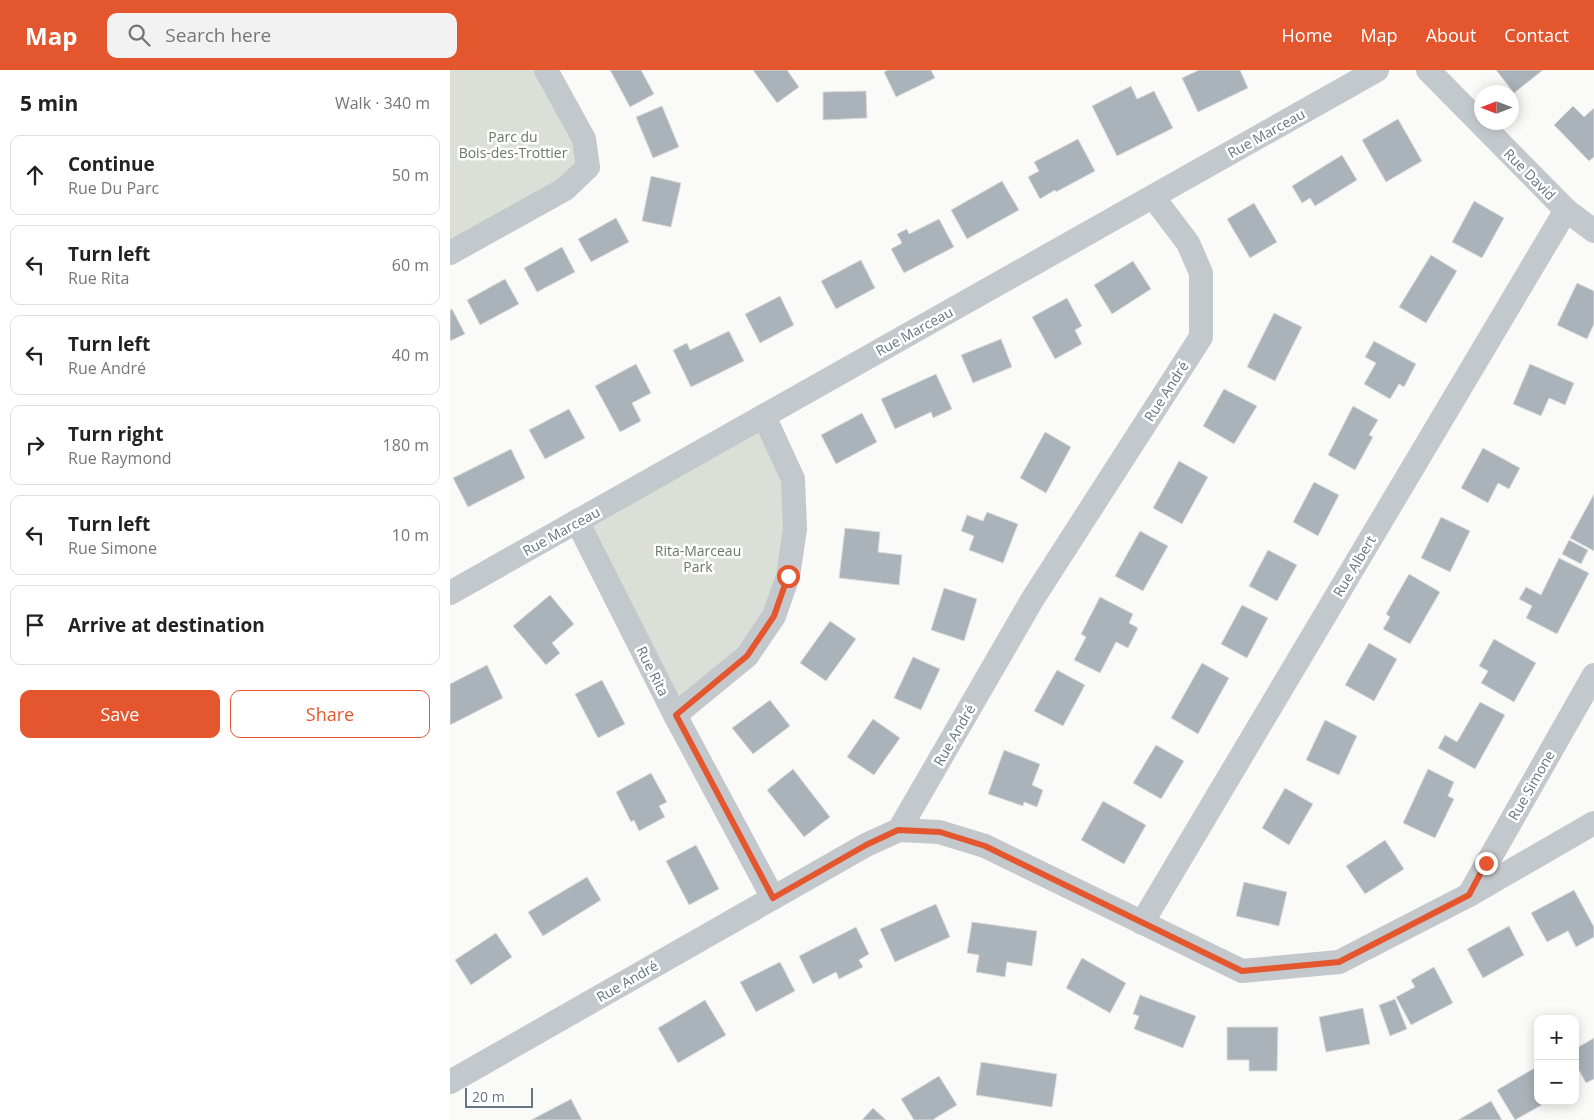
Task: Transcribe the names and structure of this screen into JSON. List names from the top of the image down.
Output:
{
  "streets": {
    "street": [
      "Rue Marceau",
      "Rue David",
      "Rue André",
      "Rue Albert",
      "Rue Rita",
      "Rue Simone"
    ]
  },
  "crossings": [
    ["Rue Marceau", "Rue André"],
    ["Rue Marceau", "Rue Rita"],
    ["Rue David", "Rue Albert"],
    ["Rue André", "Rue Rita"]
  ],
  "parks": ["Parc du Bois-des-Trottier", "Rita-Marceau Park"],
  "scale_bar": "20 m",
  "north": "left",
  "page": {
    "header": "Map",
    "search": "Search here",
    "nav": [
      "Home",
      "Map",
      "About",
      "Contact"
    ],
    "heading": ["5 min", "Walk · 340 m"],
    "list": [
      ["Continue", "Rue Du Parc", "50 m"],
      ["Turn left", "Rue Rita", "60 m"],
      ["Turn left", "Rue André", "40 m"],
      ["Turn right", "Rue Raymond", "180 m"],
      ["Turn left", "Rue Simone", "10 m"],
      "Arrive at destination"
    ],
    "buttons": ["Save", "Share"],
    "map_buttons": ["+", "−"],
    "scale": "20 m"
  }
}
